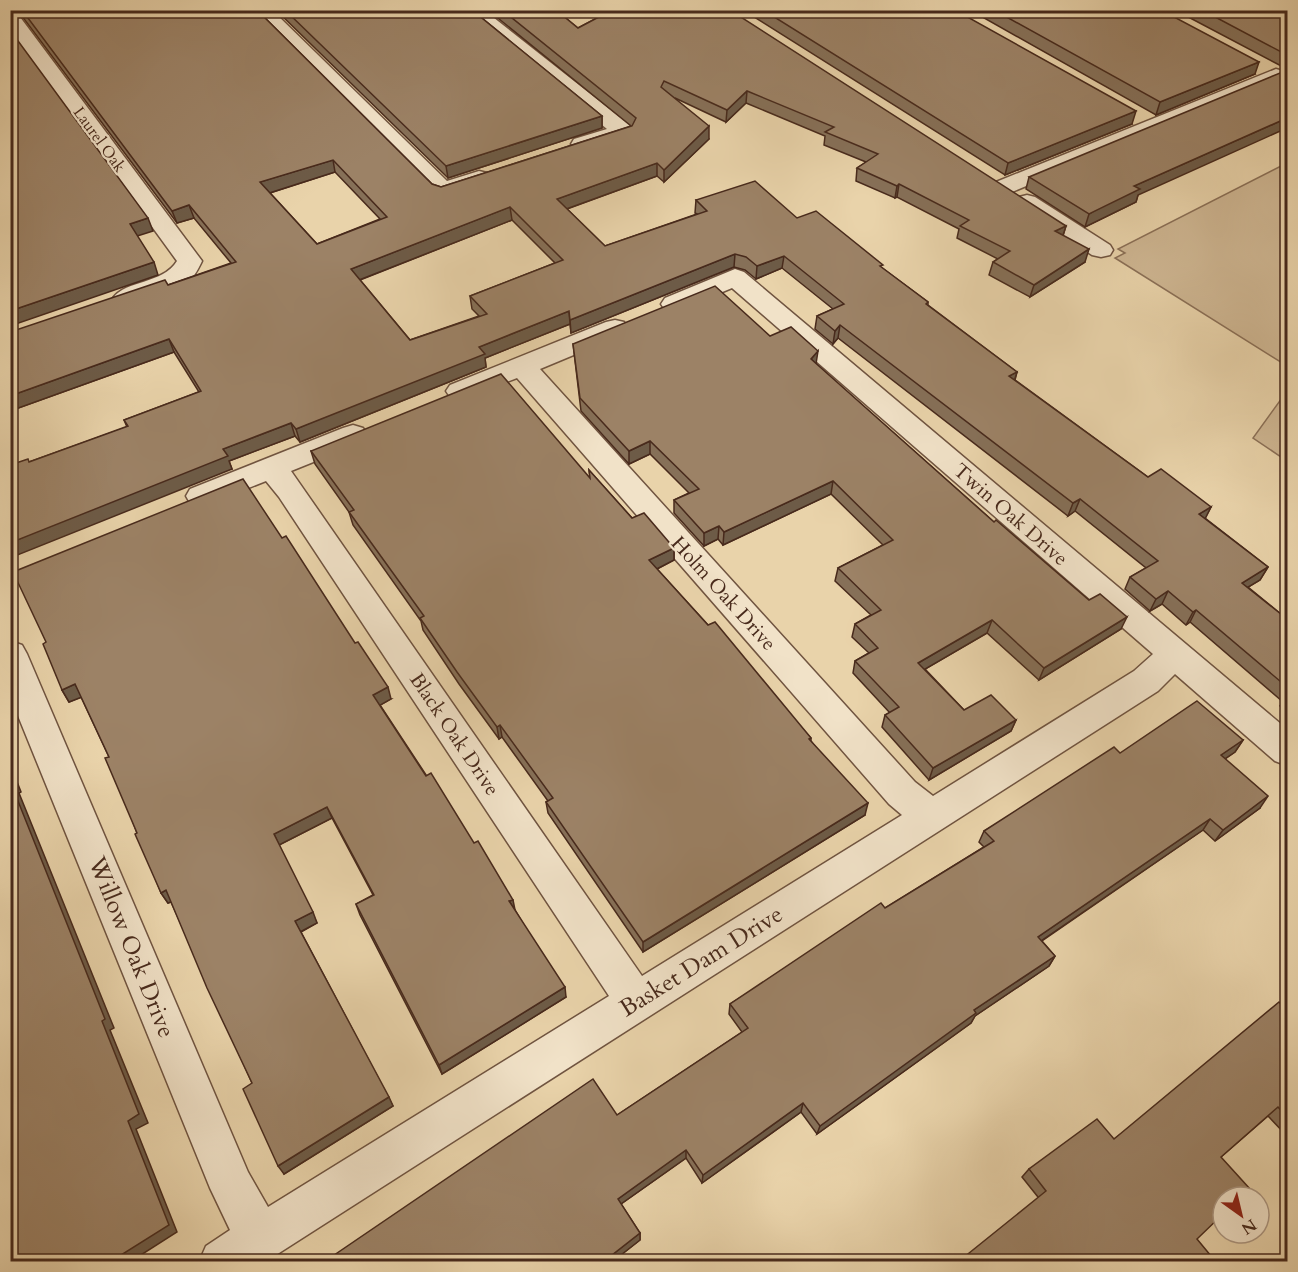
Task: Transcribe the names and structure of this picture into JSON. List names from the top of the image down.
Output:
{
  "streets": {
    "street": [
      "Laurel Oak",
      "Twin Oak Drive",
      "Holm Oak Drive",
      "Black Oak Drive",
      "Willow Oak Drive",
      "Basket Dam Drive"
    ]
  },
  "crossings": [
    ["Twin Oak Drive", "Holm Oak Drive"],
    ["Twin Oak Drive", "Basket Dam Drive"],
    ["Holm Oak Drive", "Basket Dam Drive"],
    ["Black Oak Drive", "Basket Dam Drive"],
    ["Willow Oak Drive", "Basket Dam Drive"]
  ],
  "north": "bottom right"
}
